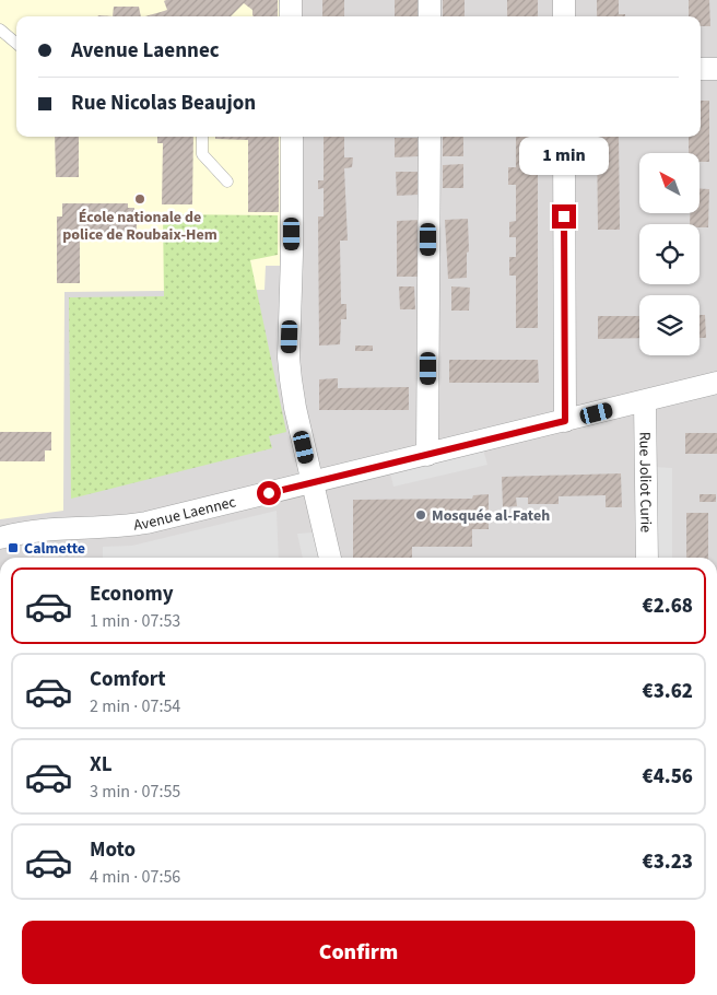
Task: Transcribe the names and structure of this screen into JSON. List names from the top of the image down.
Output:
{
  "streets": {
    "street": ["Rue Joliot Curie", "Avenue Laennec"]
  },
  "crossings": [
    ["Rue Joliot Curie", "Avenue Laennec"]
  ],
  "places": {
    "other": ["École nationale de police de Roubaix-Hem", "Mosquée al-Fateh"],
    "transit": ["Calmette"]
  },
  "north": "top left",
  "page": {
    "banner": ["Avenue Laennec", "Rue Nicolas Beaujon"],
    "bubble": "1 min",
    "list": [
      {
        "name": "Economy",
        "note": "1 min · 07:53",
        "value": "€2.68"
      },
      {
        "name": "Comfort",
        "note": "2 min · 07:54",
        "value": "€3.62"
      },
      {
        "name": "XL",
        "note": "3 min · 07:55",
        "value": "€4.56"
      },
      {
        "name": "Moto",
        "note": "4 min · 07:56",
        "value": "€3.23"
      }
    ],
    "buttons": "Confirm"
  }
}
